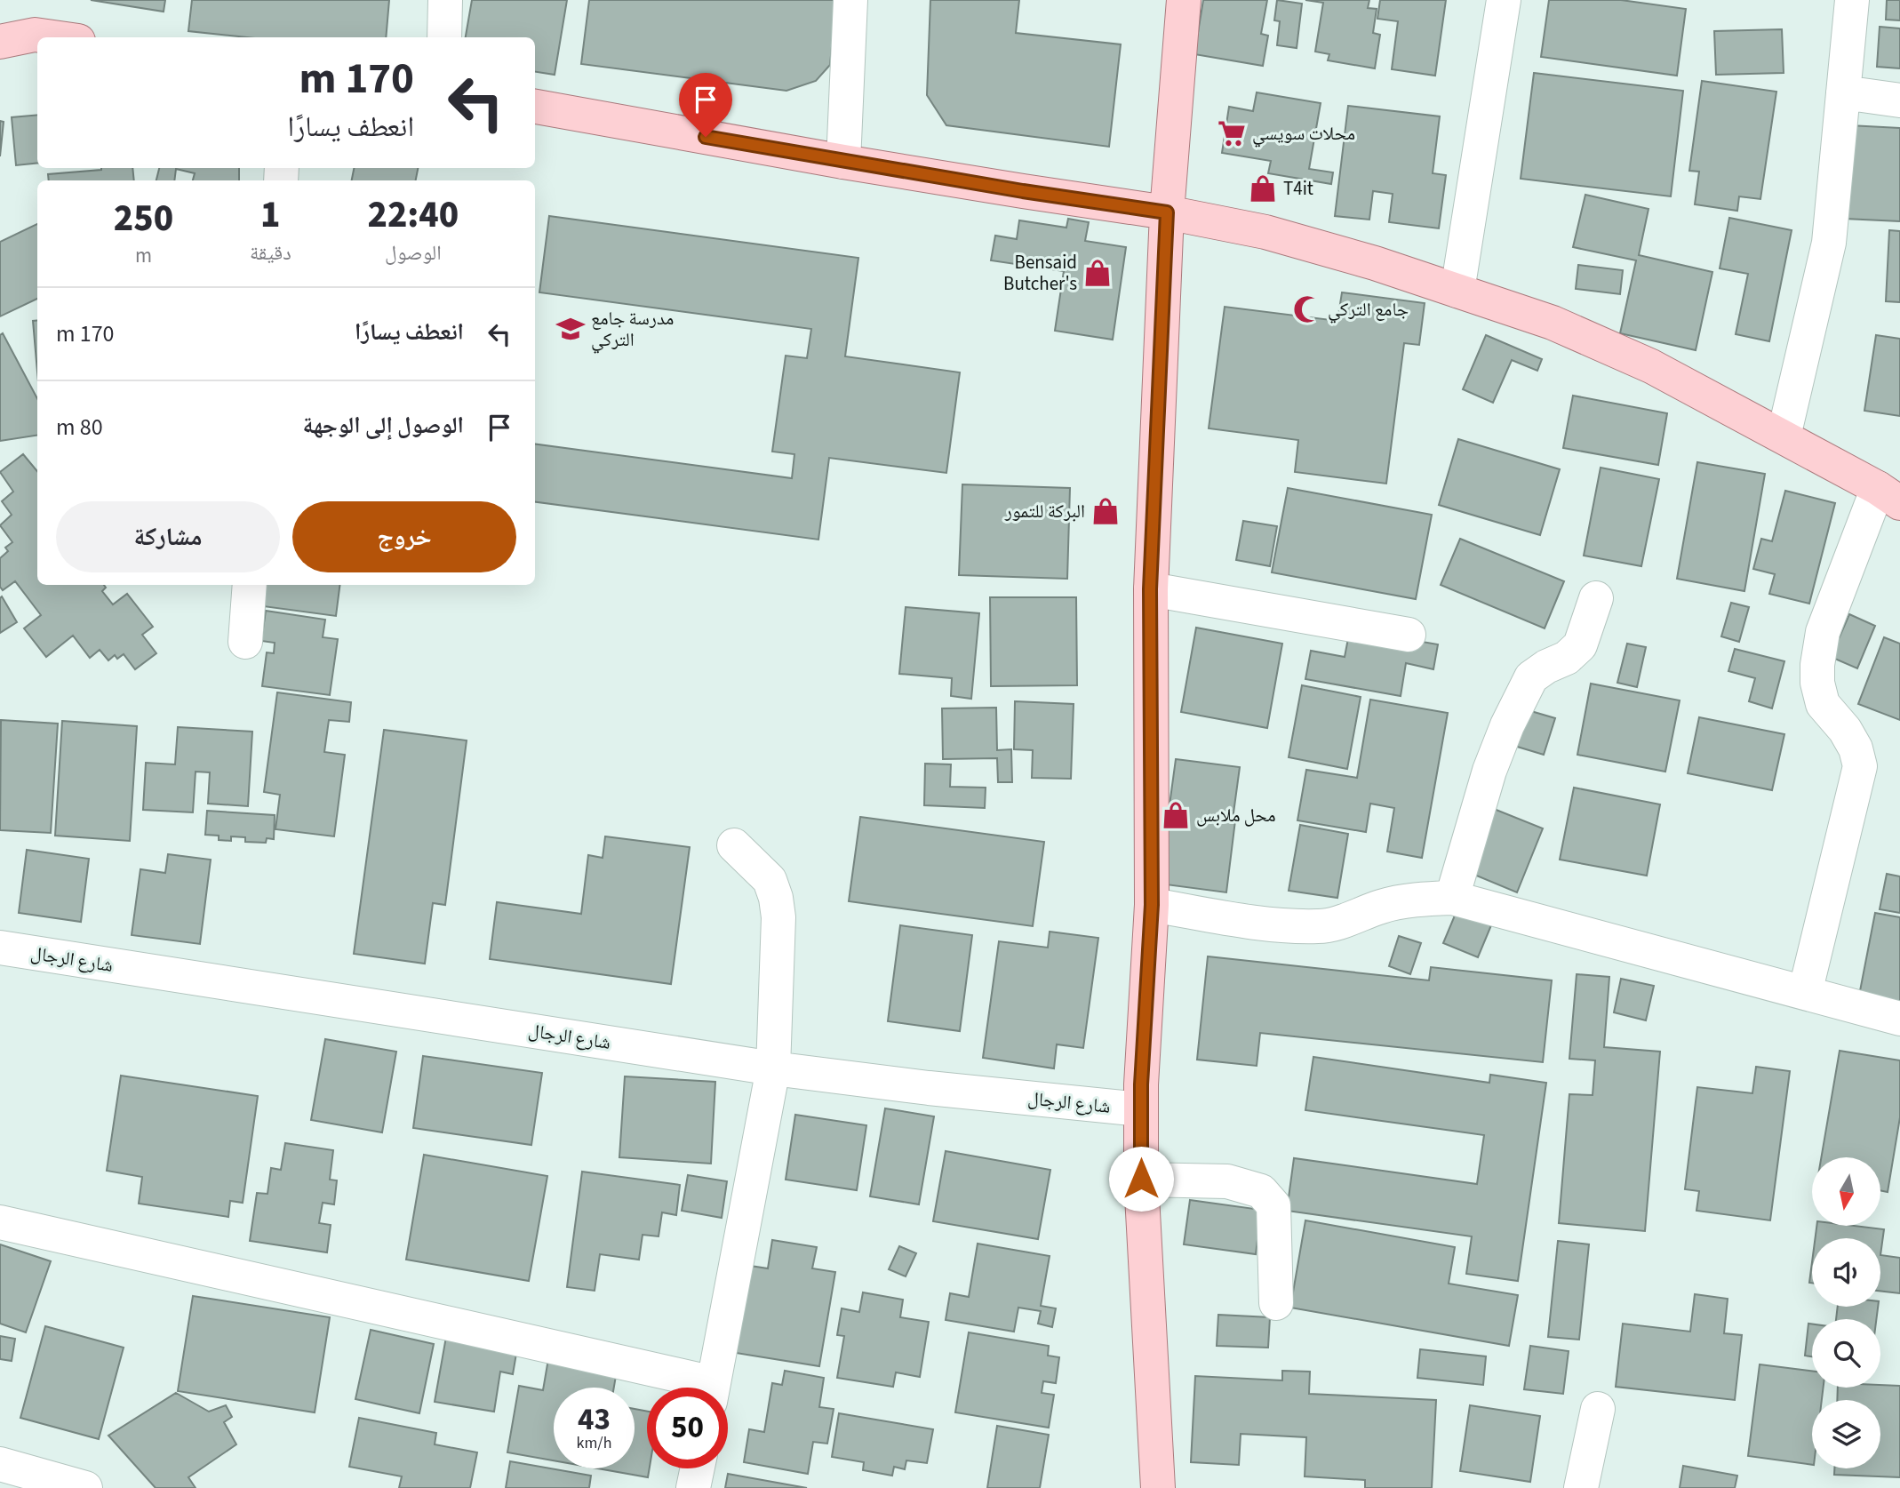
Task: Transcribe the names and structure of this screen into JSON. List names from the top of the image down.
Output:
{
  "streets": {
    "street": ["شارع الرجال"]
  },
  "places": {
    "supermarket": ["محلات سويسي"],
    "shop": [
      "T4it",
      "Bensaid Butcher's",
      "البركة للتمور",
      "محل ملابس"
    ],
    "mosque": ["جامع التركي"],
    "school or university": ["مدرسة جامع التركي"]
  },
  "north": "bottom",
  "page": {
    "turn": ["170 m", "انعطف يسارًا"],
    "eta": [
      "22:40",
      "الوصول",
      "1",
      "دقيقة",
      "250",
      "m"
    ],
    "list": [
      {
        "name": "انعطف يسارًا",
        "value": "170 m"
      },
      {
        "name": "الوصول إلى الوجهة",
        "value": "80 m"
      }
    ],
    "buttons": ["خروج", "مشاركة"],
    "speed": "43 km/h",
    "limit": "50"
  }
}
